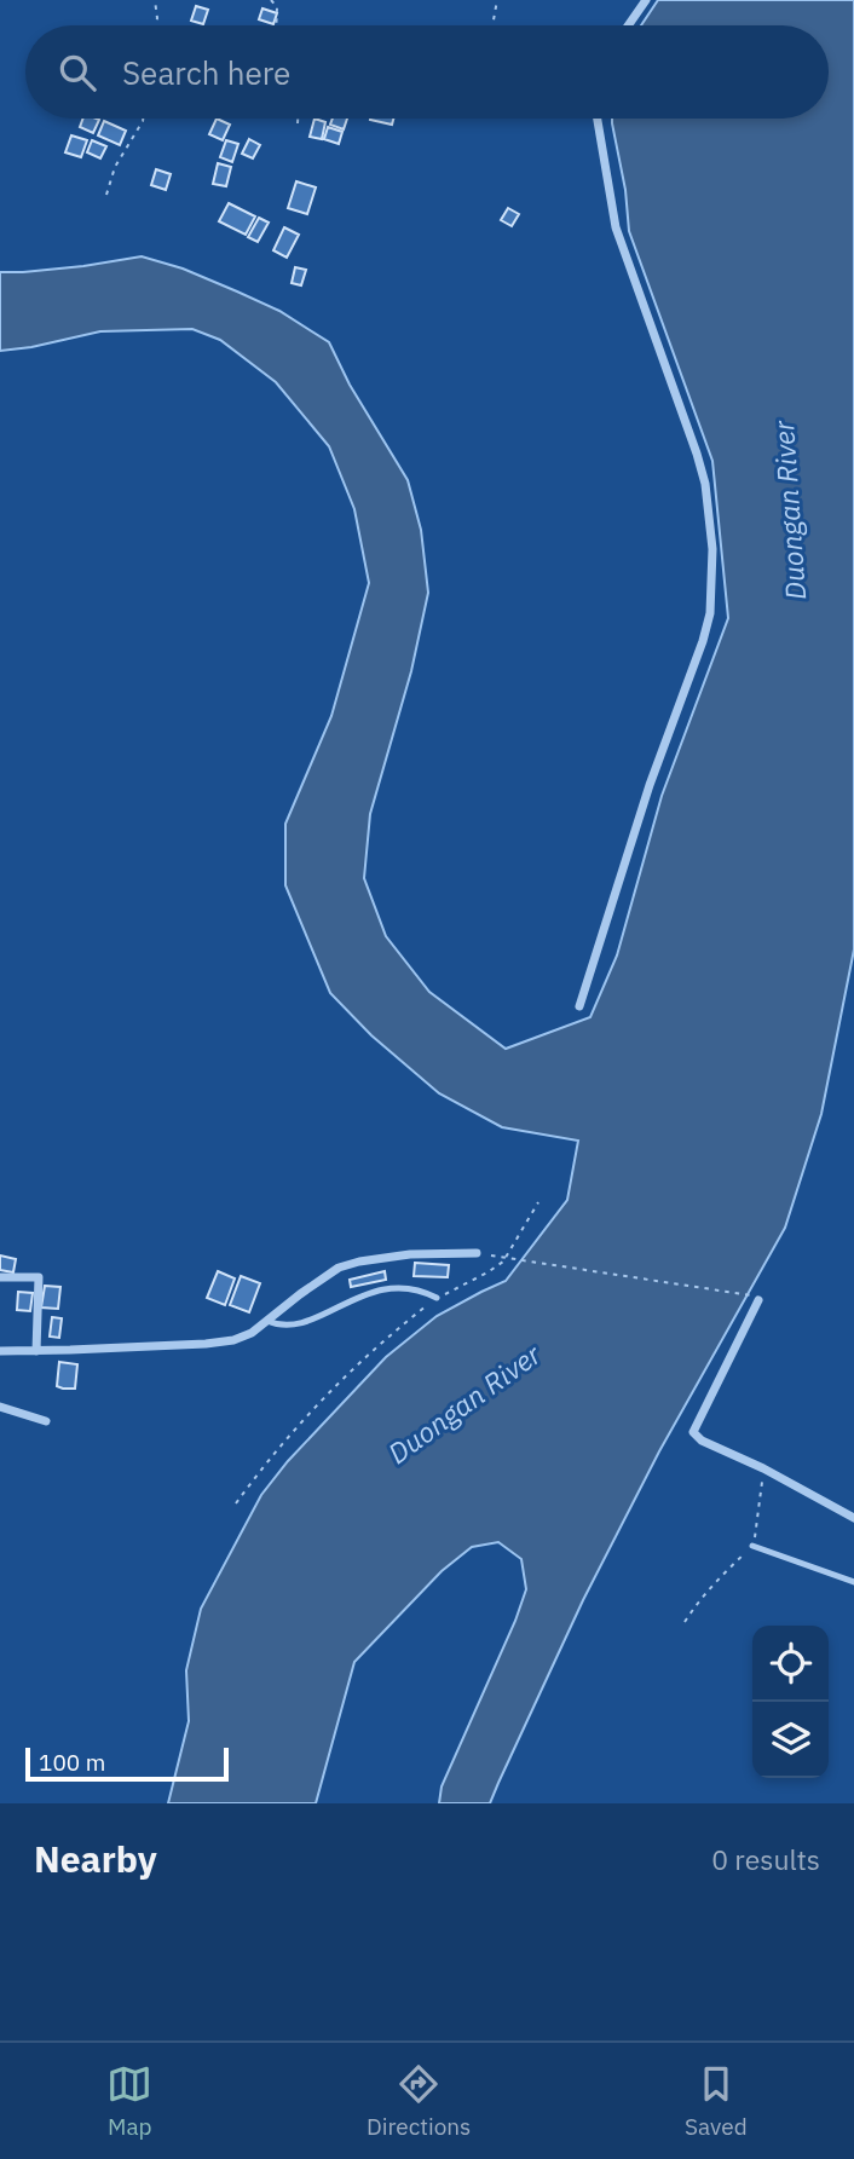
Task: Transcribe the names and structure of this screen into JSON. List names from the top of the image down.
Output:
{
  "water": ["Duongan River"],
  "scale_bar": "100 m",
  "page": {
    "search": "Search here",
    "scale": "100 m",
    "heading": ["Nearby", "0 results"],
    "nav": ["Map", "Directions", "Saved"]
  }
}
